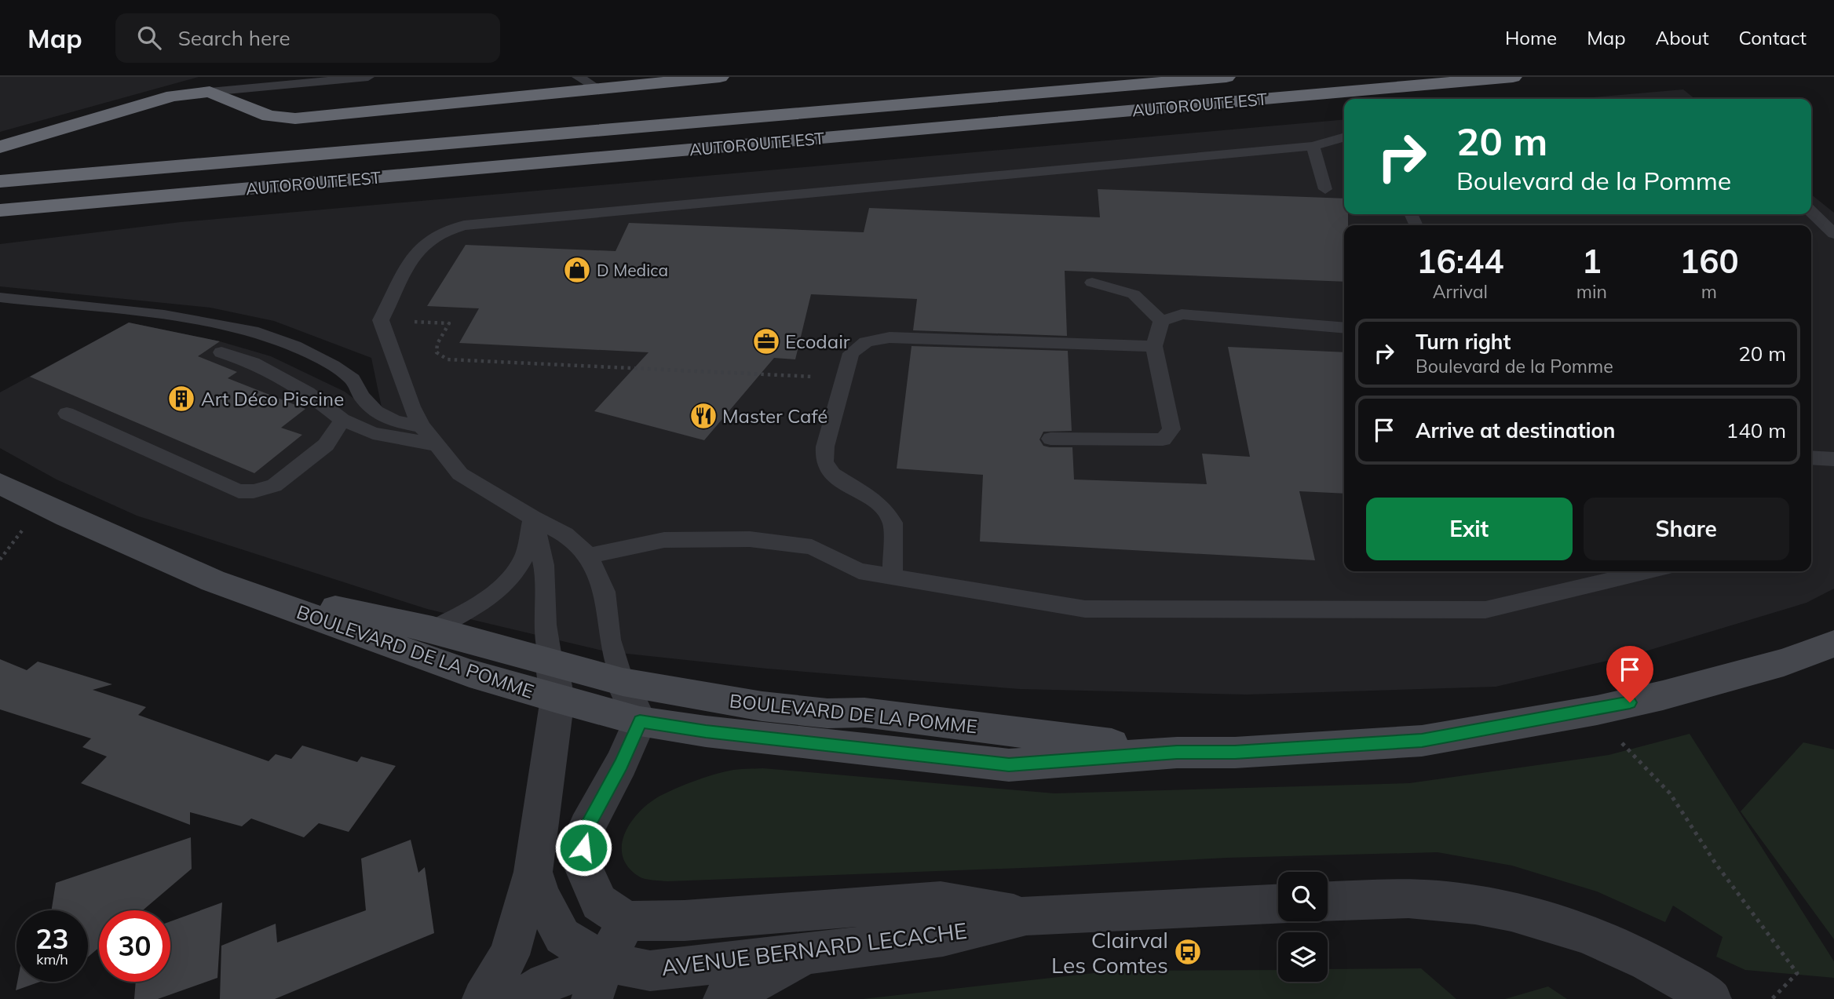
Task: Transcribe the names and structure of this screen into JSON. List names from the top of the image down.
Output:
{
  "streets": {
    "highway": ["AUTOROUTE EST"],
    "main road": ["BOULEVARD DE LA POMME"],
    "street": ["AVENUE BERNARD LECACHE"]
  },
  "crossings": [
    ["BOULEVARD DE LA POMME", "AVENUE BERNARD LECACHE"]
  ],
  "places": {
    "shop": ["D Medica"],
    "office": ["Ecodair"],
    "building": ["Art Déco Piscine"],
    "restaurant": ["Master Café"],
    "bus stop": ["Clairval Les Comtes"]
  },
  "page": {
    "header": "Map",
    "search": "Search here",
    "nav": [
      "Home",
      "Map",
      "About",
      "Contact"
    ],
    "turn": ["20 m", "Boulevard de la Pomme"],
    "eta": [
      "16:44",
      "Arrival",
      "1",
      "min",
      "160",
      "m"
    ],
    "list": [
      {
        "name": "Turn right",
        "note": "Boulevard de la Pomme",
        "value": "20 m"
      },
      {
        "name": "Arrive at destination",
        "value": "140 m"
      }
    ],
    "buttons": ["Exit", "Share"],
    "speed": "23 km/h",
    "limit": "30"
  }
}
